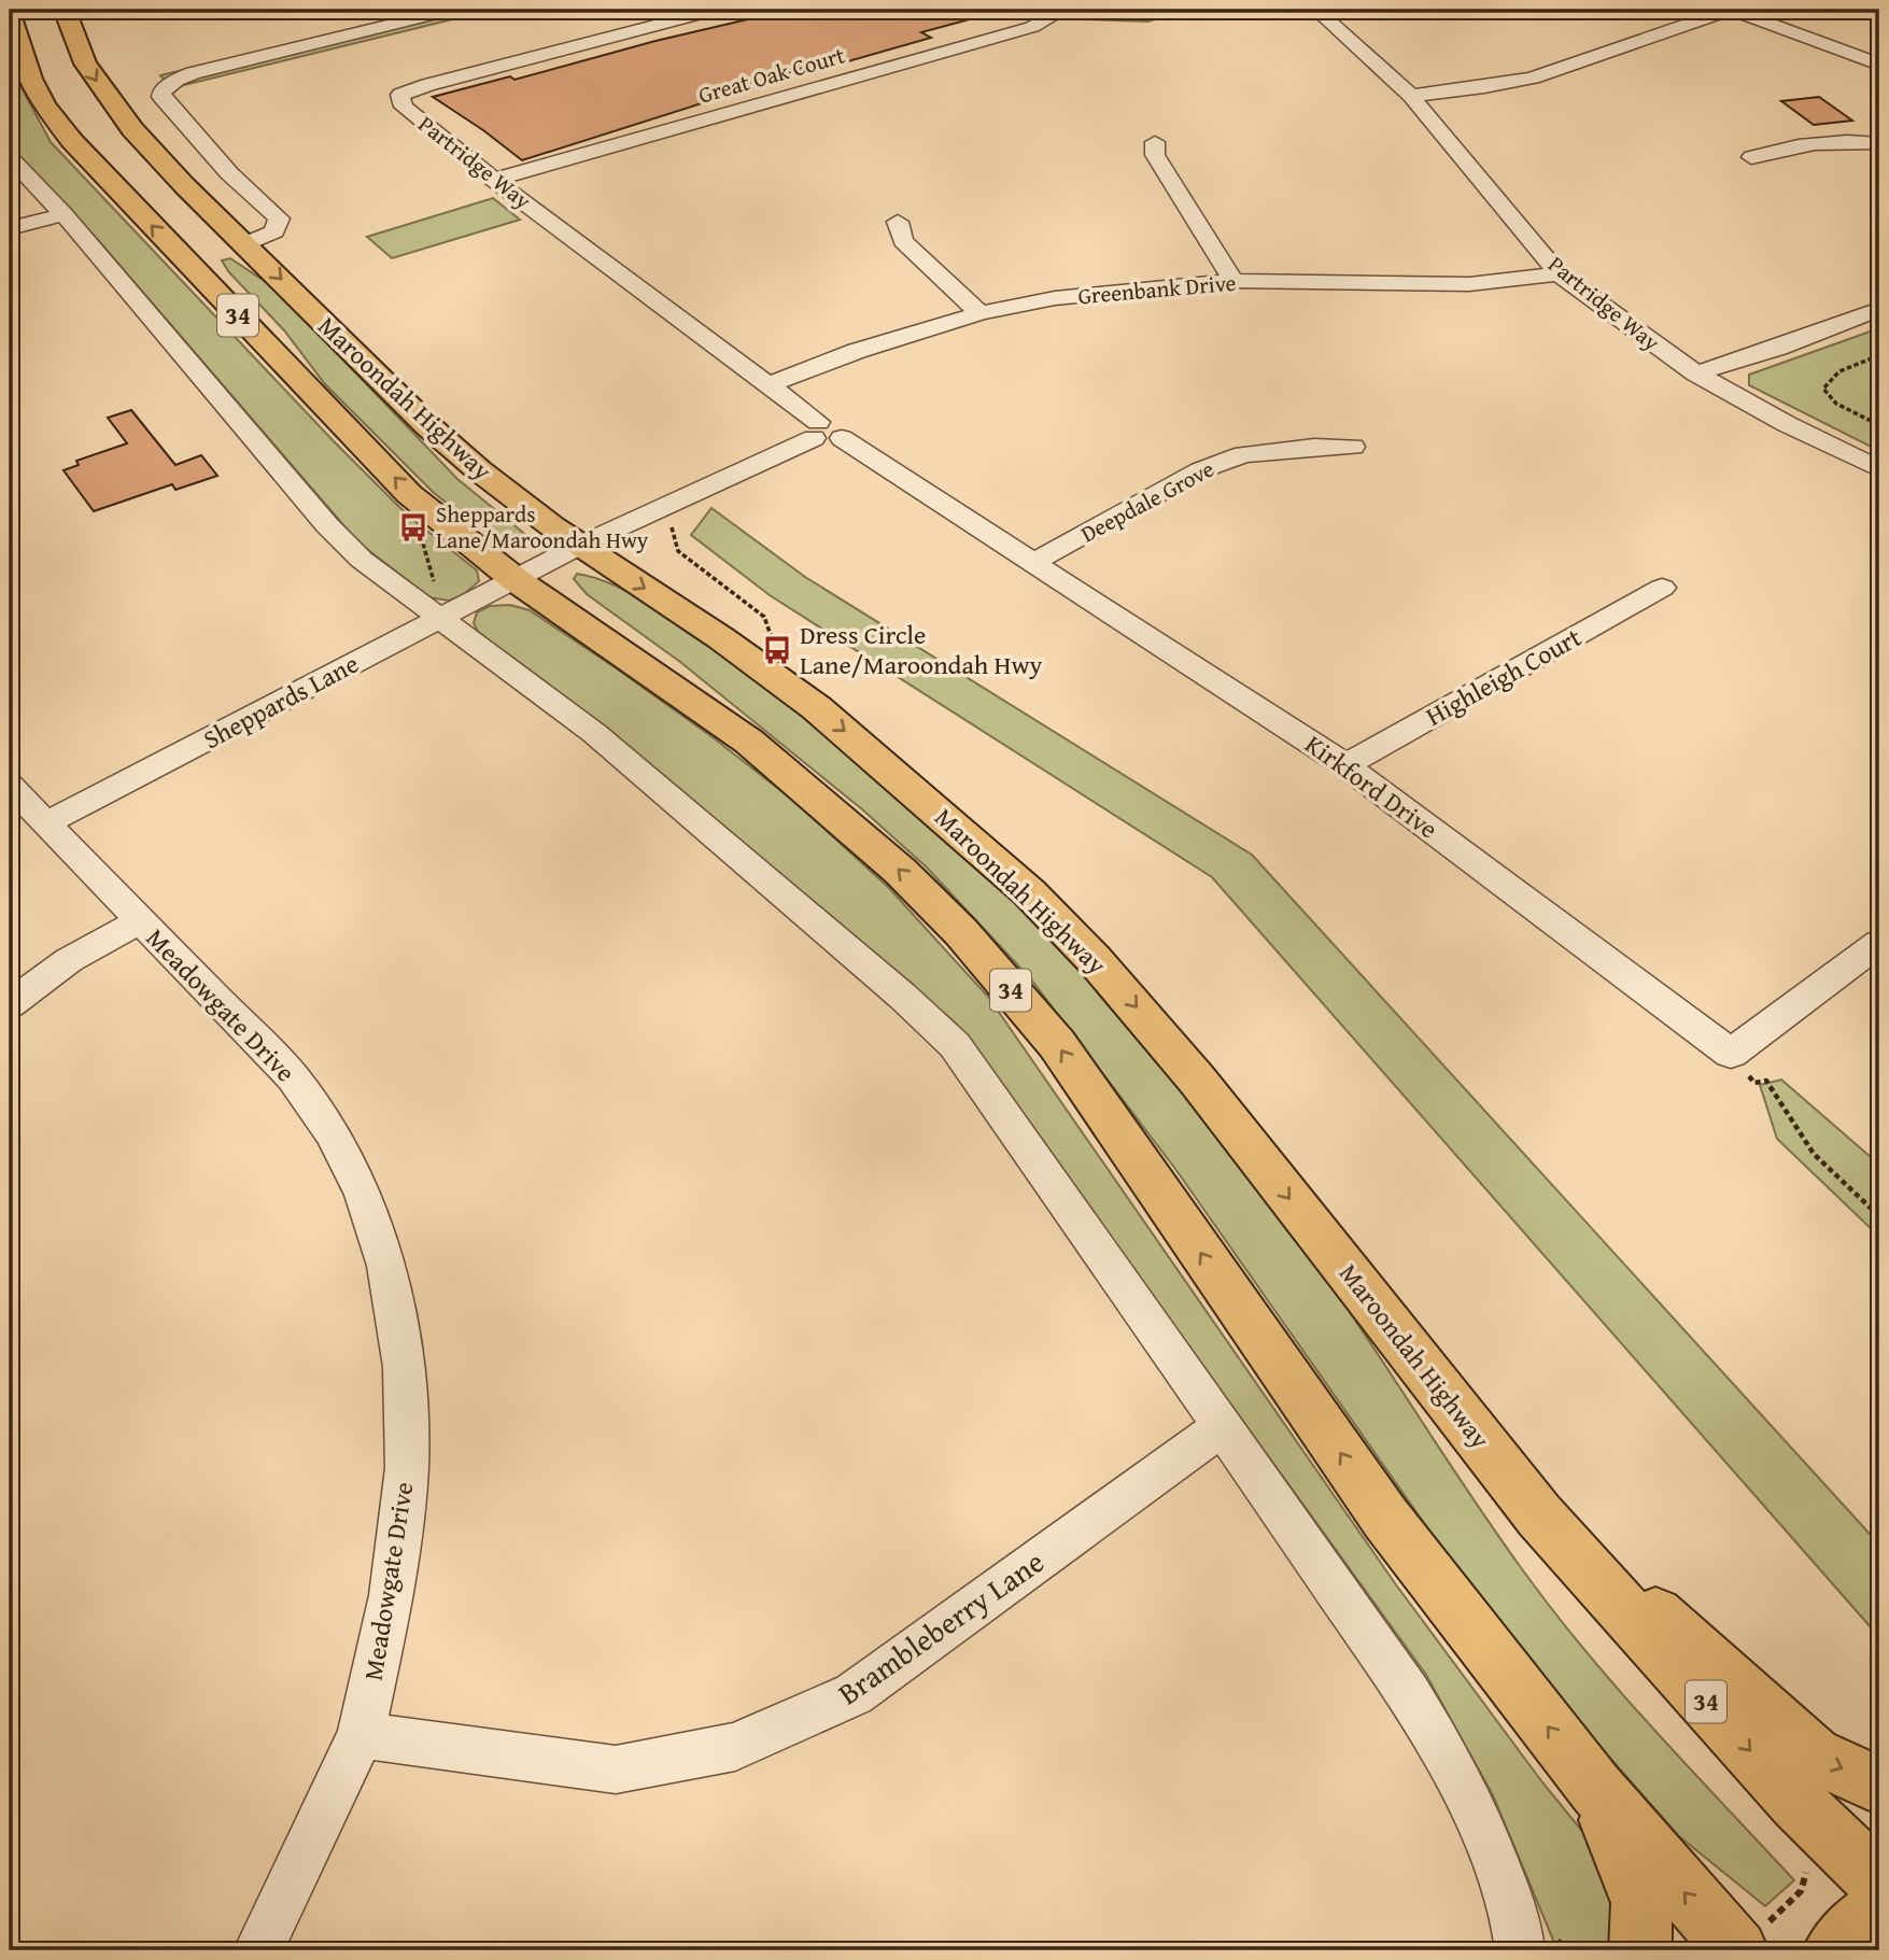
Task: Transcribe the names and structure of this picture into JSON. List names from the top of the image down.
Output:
{
  "streets": {
    "main road": ["34", "Maroondah Highway"],
    "street": [
      "Great Oak Court",
      "Partridge Way",
      "Greenbank Drive",
      "Deepdale Grove",
      "Highleigh Court",
      "Sheppards Lane",
      "Kirkford Drive",
      "Meadowgate Drive",
      "Brambleberry Lane"
    ]
  },
  "crossings": [
    ["Great Oak Court", "Partridge Way"],
    ["Partridge Way", "Greenbank Drive"],
    ["Partridge Way", "Sheppards Lane"],
    ["Partridge Way", "Kirkford Drive"],
    ["Maroondah Highway", "Sheppards Lane"],
    ["Deepdale Grove", "Kirkford Drive"],
    ["Highleigh Court", "Kirkford Drive"],
    ["Sheppards Lane", "Kirkford Drive"],
    ["Sheppards Lane", "Meadowgate Drive"],
    ["Meadowgate Drive", "Brambleberry Lane"]
  ],
  "places": {
    "bus stop": ["Sheppards Lane/Maroondah Hwy", "Dress Circle Lane/Maroondah Hwy"]
  }
}
